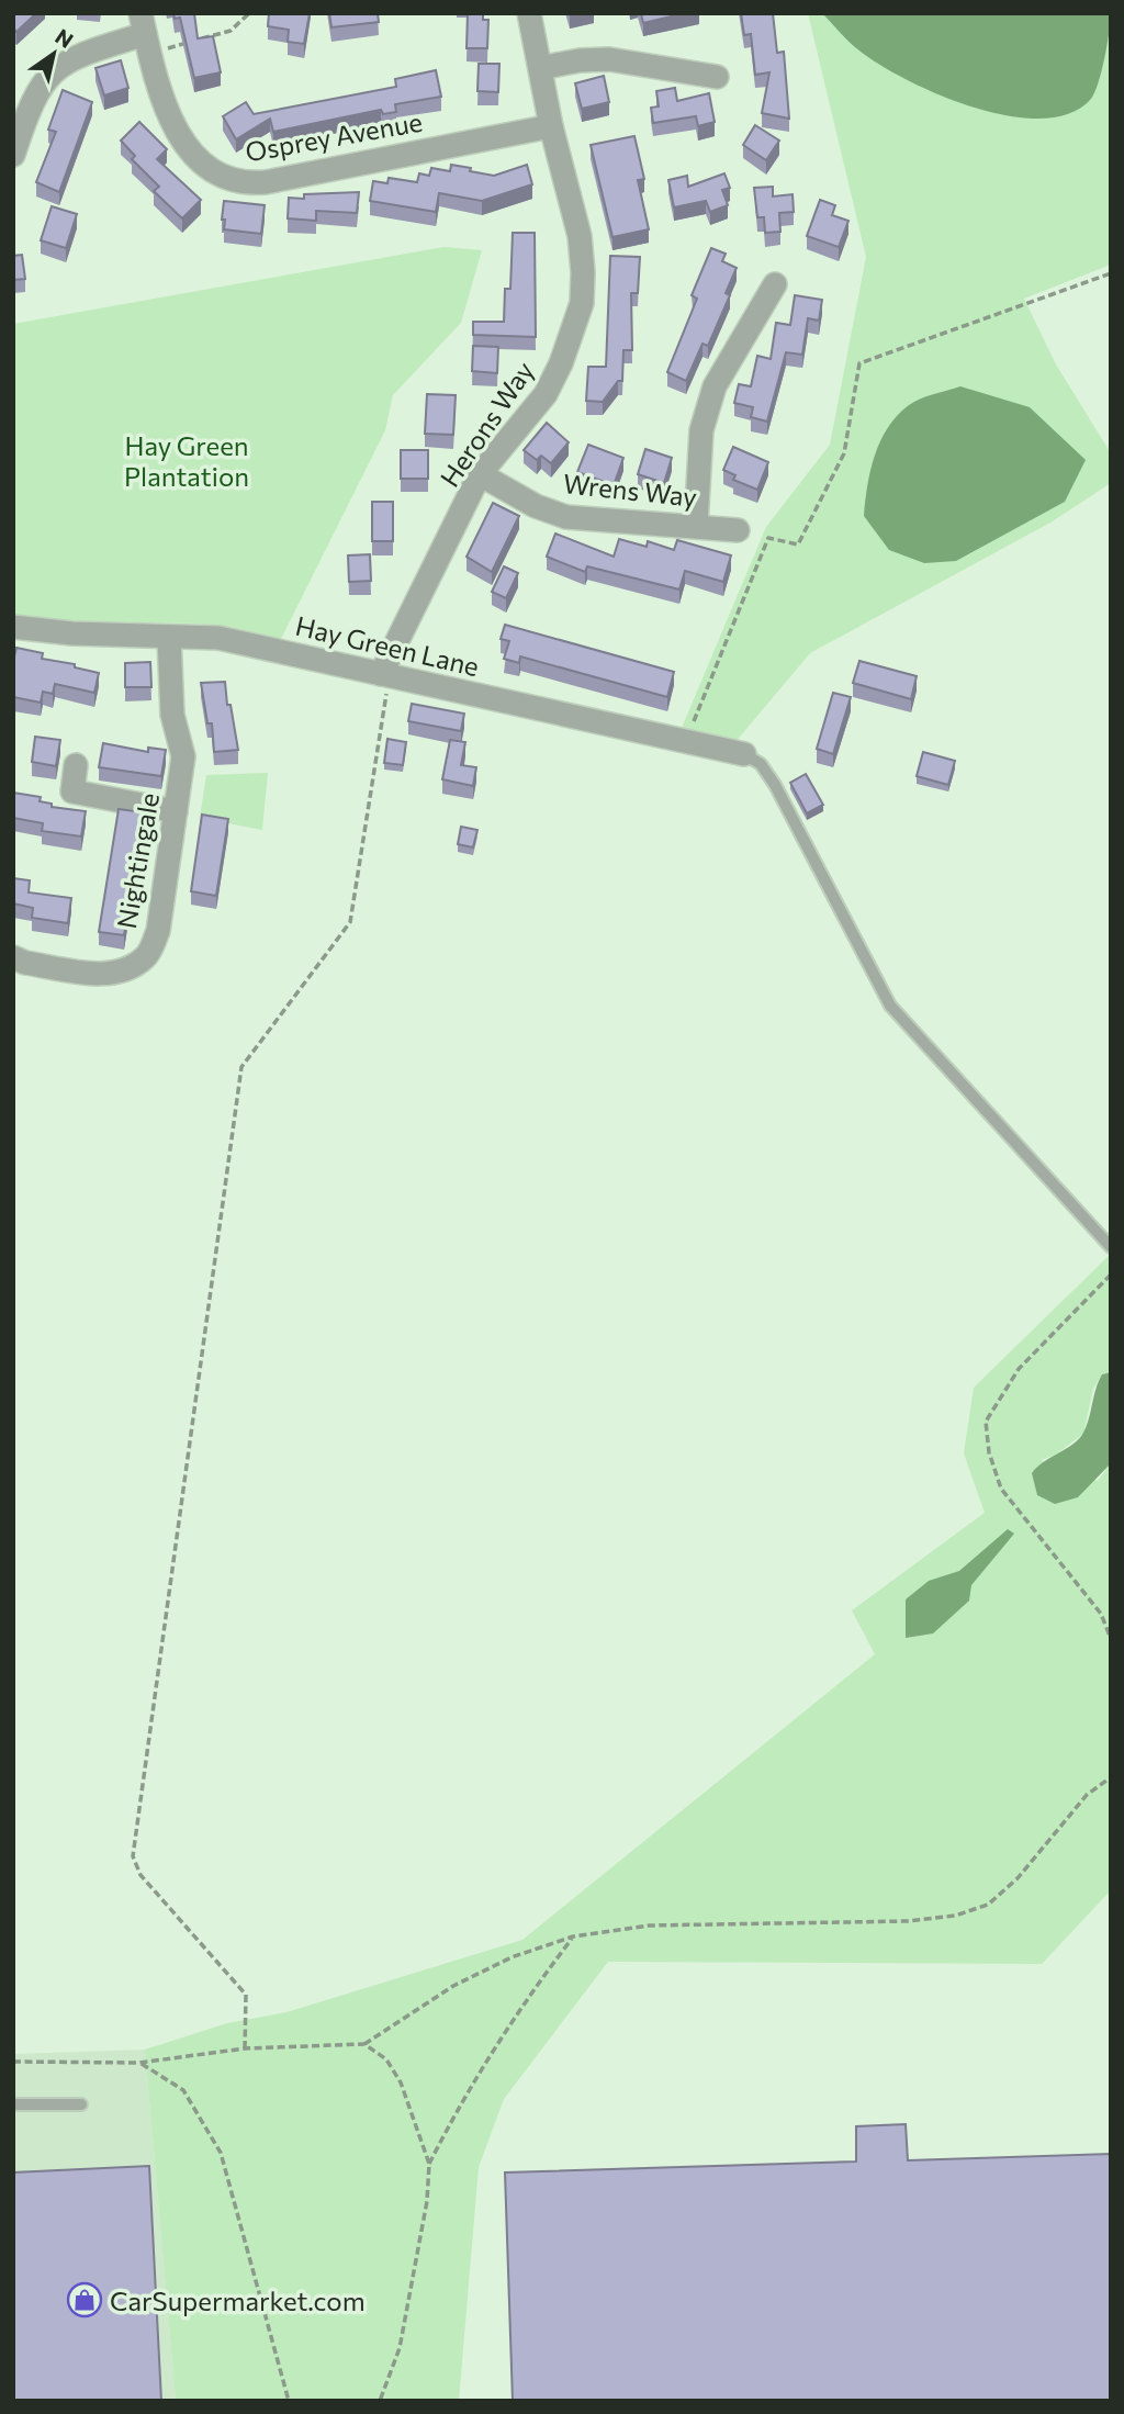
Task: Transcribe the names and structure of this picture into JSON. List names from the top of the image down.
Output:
{
  "streets": {
    "street": [
      "Osprey Avenue",
      "Herons Way",
      "Wrens Way",
      "Hay Green Lane",
      "Nightingale"
    ]
  },
  "crossings": [
    ["Osprey Avenue", "Herons Way"],
    ["Herons Way", "Wrens Way"],
    ["Herons Way", "Hay Green Lane"],
    ["Hay Green Lane", "Nightingale"]
  ],
  "parks": ["Hay Green Plantation"],
  "places": {
    "shop": ["CarSupermarket.com"]
  },
  "north": "top right"
}
